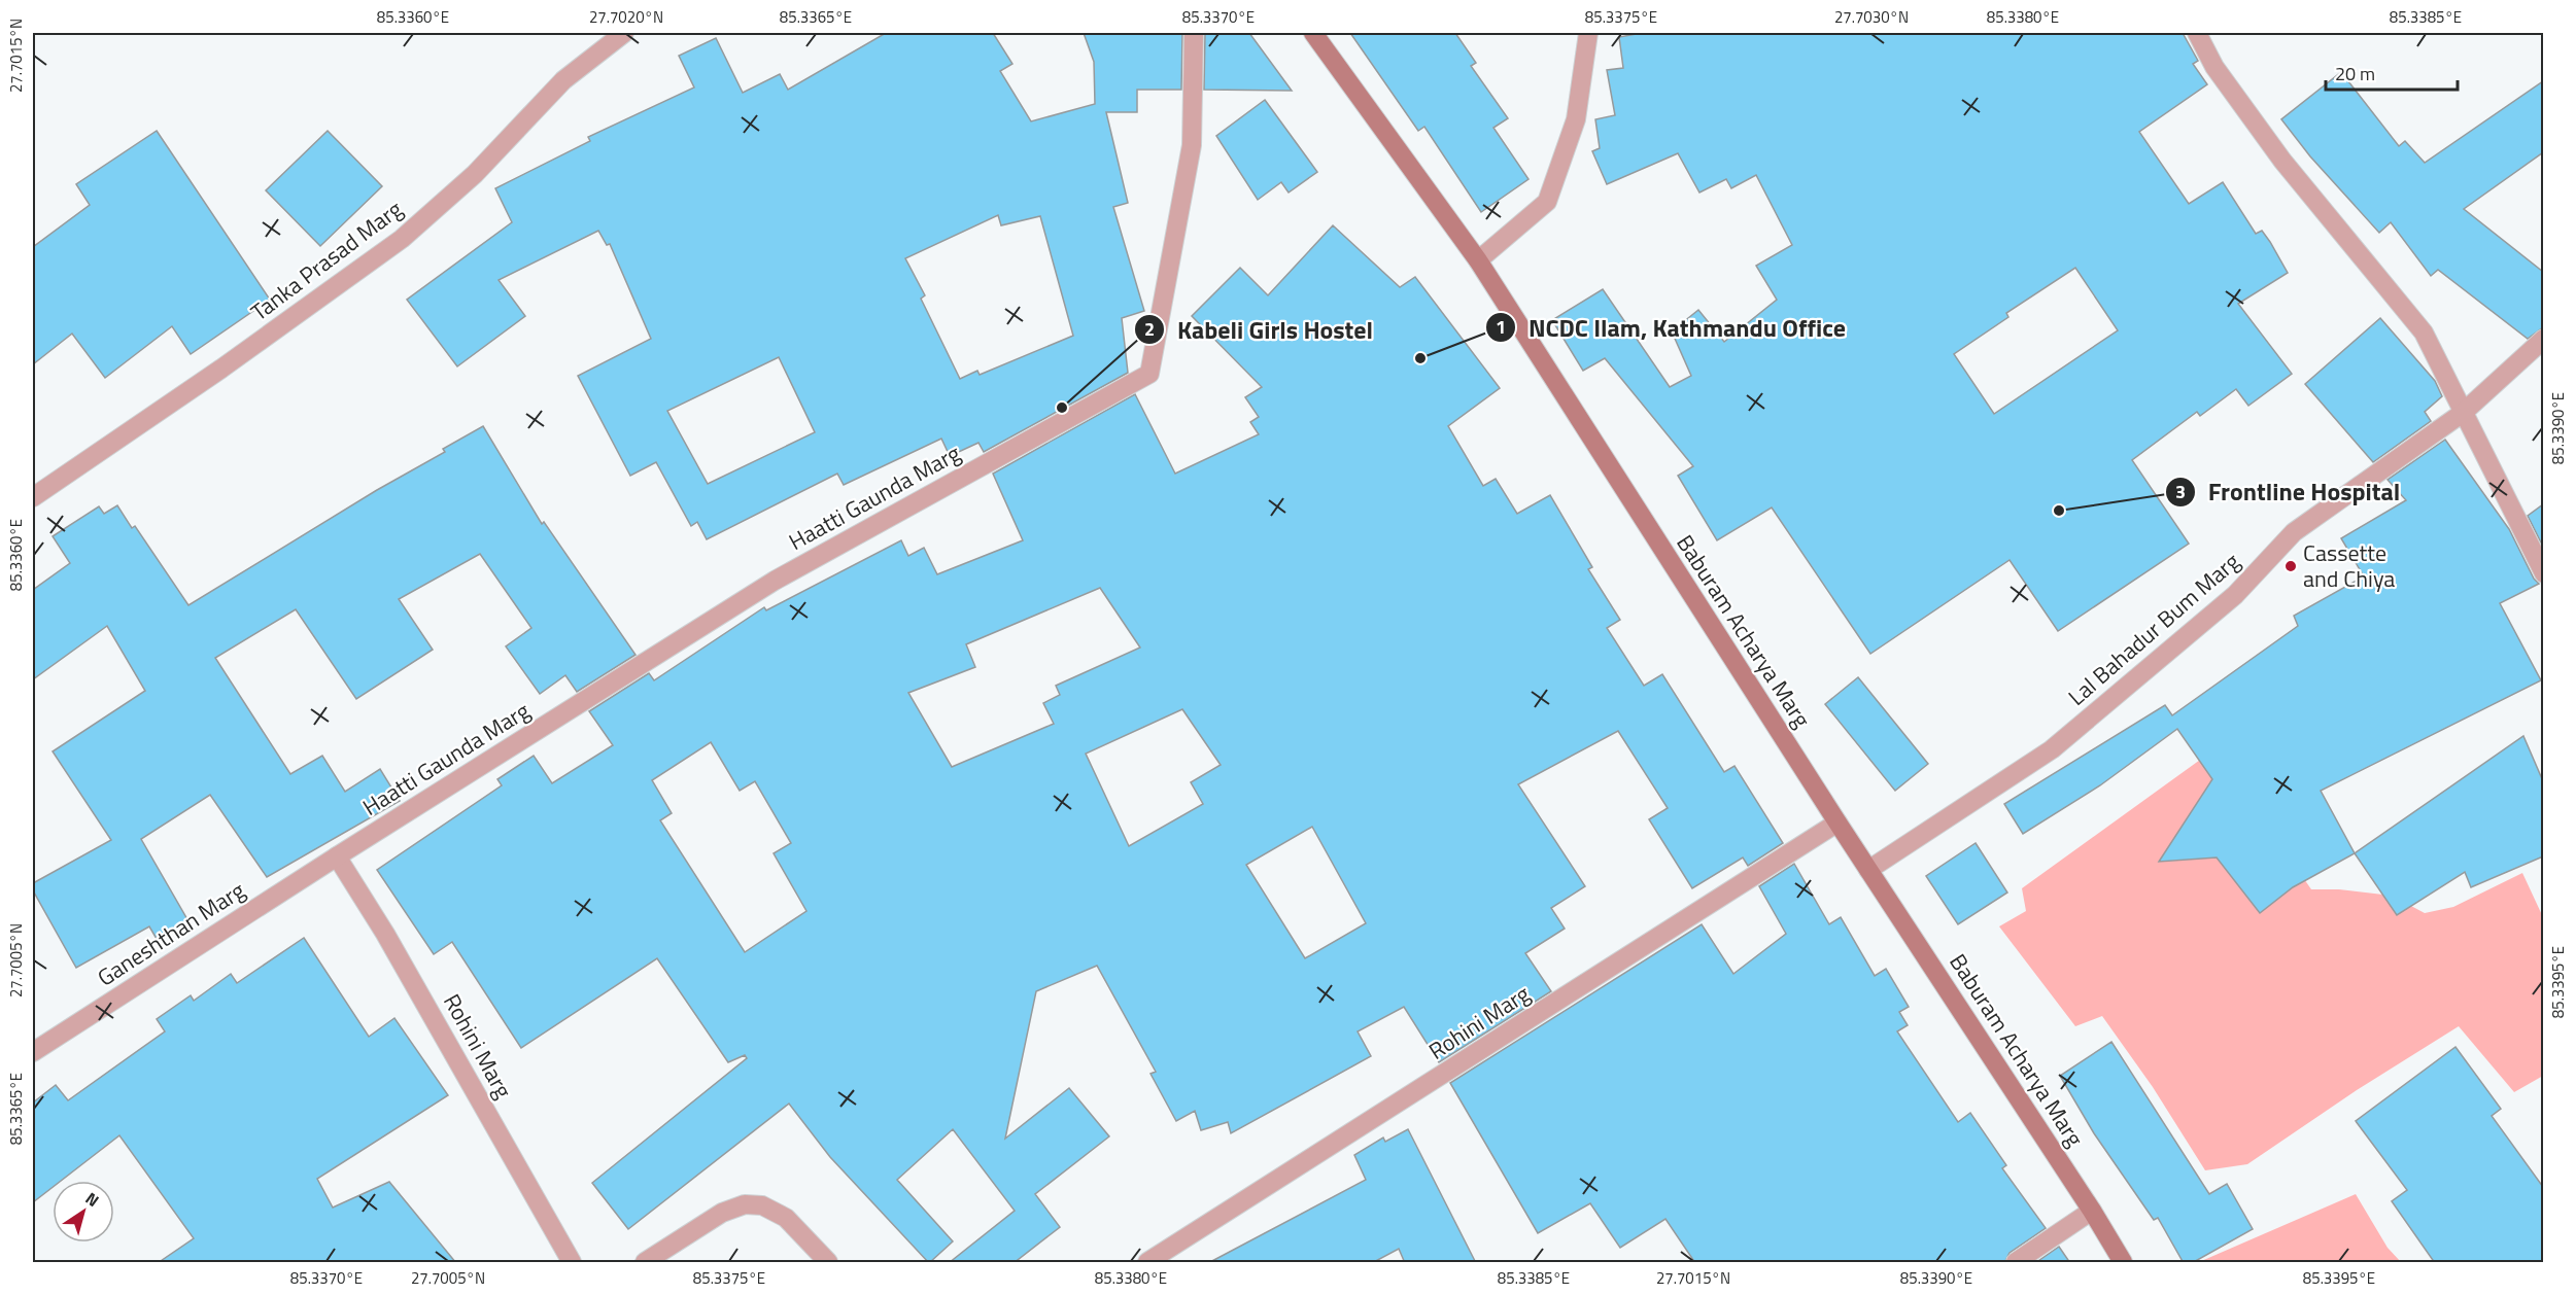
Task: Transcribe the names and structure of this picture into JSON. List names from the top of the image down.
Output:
{
  "streets": {
    "main road": ["Baburam Acharya Marg"],
    "street": [
      "Tanka Prasad Marg",
      "Haatti Gaunda Marg",
      "Lal Bahadur Bum Marg",
      "Ganeshthan Marg",
      "Rohini Marg"
    ]
  },
  "crossings": [
    ["Haatti Gaunda Marg", "Ganeshthan Marg"],
    ["Haatti Gaunda Marg", "Rohini Marg"],
    ["Lal Bahadur Bum Marg", "Baburam Acharya Marg"],
    ["Baburam Acharya Marg", "Rohini Marg"],
    ["Ganeshthan Marg", "Rohini Marg"]
  ],
  "places": [
    "NCDC Ilam, Kathmandu Office",
    "Kabeli Girls Hostel",
    "Frontline Hospital",
    "Cassette and Chiya"
  ],
  "scale_bar": "20 m",
  "north": "top right",
  "coordinates": [
    "85.3360°E",
    "27.7020°N",
    "85.3365°E",
    "85.3370°E",
    "85.3375°E",
    "27.7030°N",
    "85.3380°E",
    "85.3385°E",
    "27.7015°N",
    "85.3390°E",
    "27.7005°N",
    "85.3395°E"
  ]
}
